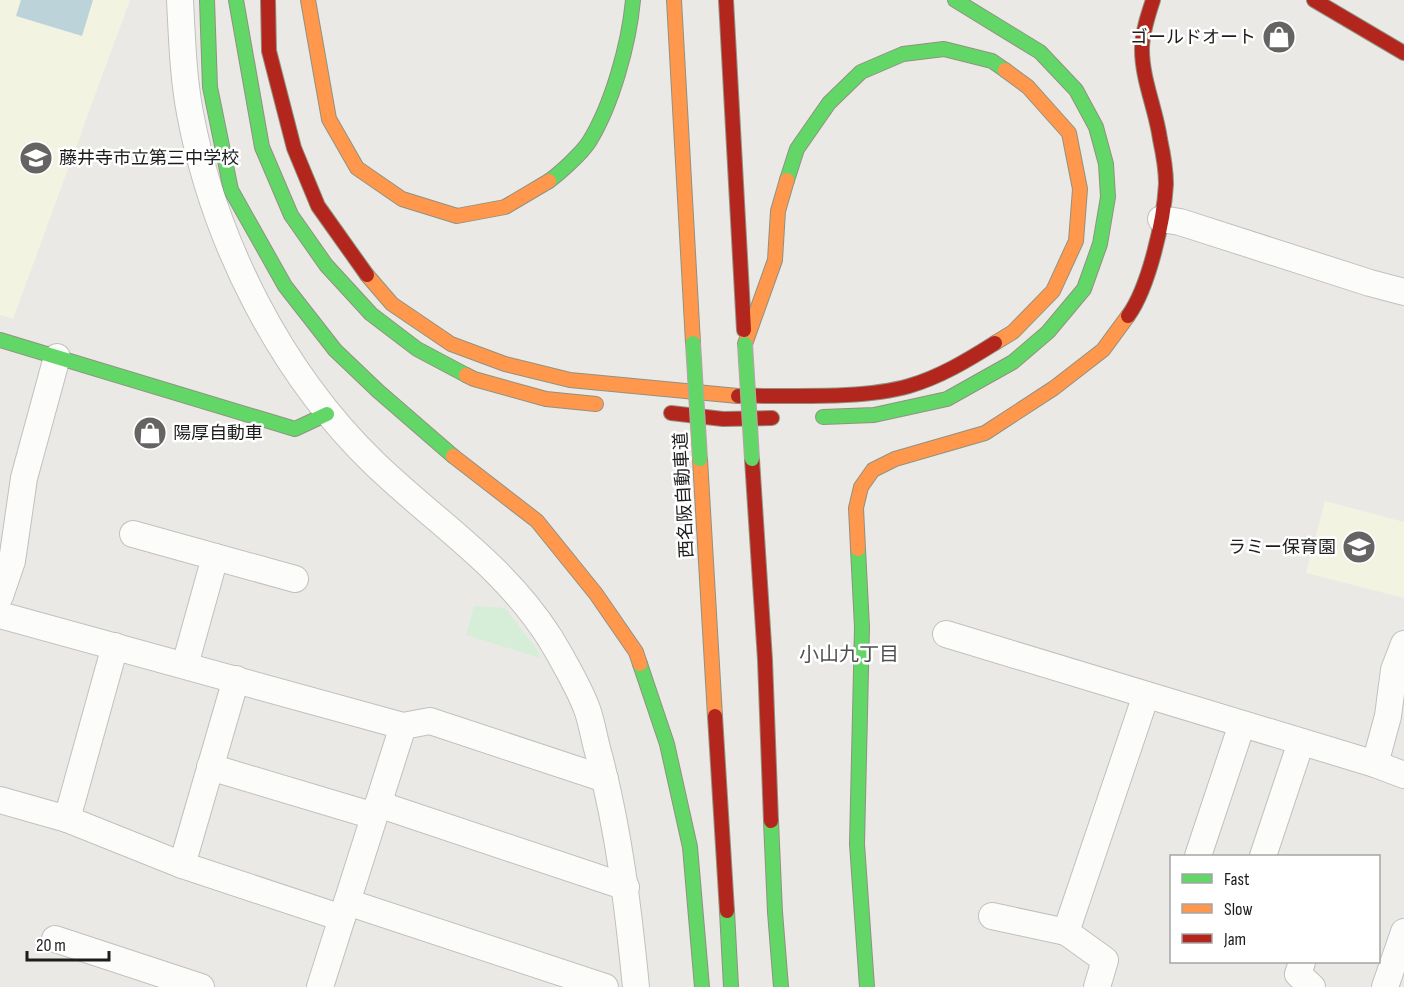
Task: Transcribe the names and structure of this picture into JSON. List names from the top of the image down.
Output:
{
  "streets": {
    "main road": ["西名阪自動車道"]
  },
  "districts": ["小山九丁目"],
  "places": {
    "shop": ["ゴールドオート", "陽厚自動車"],
    "school or university": ["藤井寺市立第三中学校", "ラミー保育園"]
  },
  "legend": ["Fast", "Slow", "Jam"],
  "scale_bar": "20 m"
}
